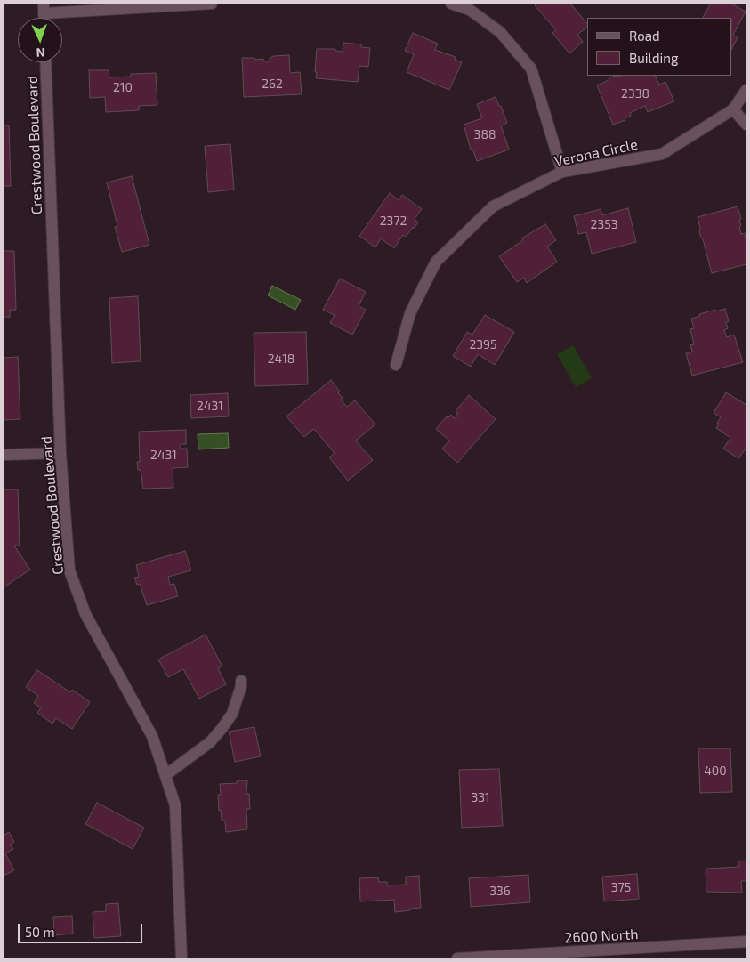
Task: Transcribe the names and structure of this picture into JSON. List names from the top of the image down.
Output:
{
  "streets": {
    "street": ["Crestwood Boulevard", "Verona Circle", "2600 North"]
  },
  "house_numbers": [
    "262",
    "210",
    "2338",
    "388",
    "2372",
    "2353",
    "2395",
    "2418",
    "2431",
    "2431",
    "400",
    "331",
    "375",
    "336"
  ],
  "legend": ["Road", "Building"],
  "scale_bar": "50 m",
  "north": "bottom"
}
